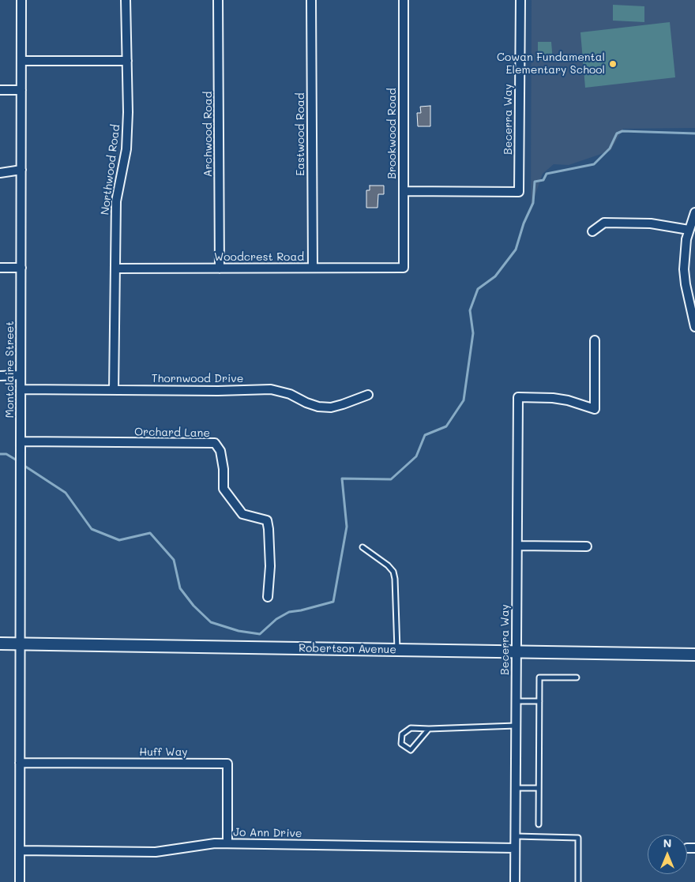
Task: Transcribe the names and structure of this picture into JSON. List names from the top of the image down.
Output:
{
  "streets": {
    "street": [
      "Becerra Way",
      "Brookwood Road",
      "Archwood Road",
      "Eastwood Road",
      "Northwood Road",
      "Woodcrest Road",
      "Montclaire Street",
      "Thornwood Drive",
      "Orchard Lane",
      "Robertson Avenue",
      "Huff Way",
      "Jo Ann Drive"
    ]
  },
  "crossings": [
    ["Becerra Way", "Brookwood Road"],
    ["Becerra Way", "Robertson Avenue"],
    ["Becerra Way", "Jo Ann Drive"],
    ["Brookwood Road", "Woodcrest Road"],
    ["Archwood Road", "Woodcrest Road"],
    ["Eastwood Road", "Woodcrest Road"],
    ["Northwood Road", "Woodcrest Road"],
    ["Northwood Road", "Thornwood Drive"],
    ["Montclaire Street", "Thornwood Drive"],
    ["Montclaire Street", "Orchard Lane"],
    ["Montclaire Street", "Robertson Avenue"],
    ["Montclaire Street", "Huff Way"],
    ["Montclaire Street", "Jo Ann Drive"],
    ["Huff Way", "Jo Ann Drive"]
  ],
  "places": ["Cowan Fundamental Elementary School"],
  "north": "top"
}
